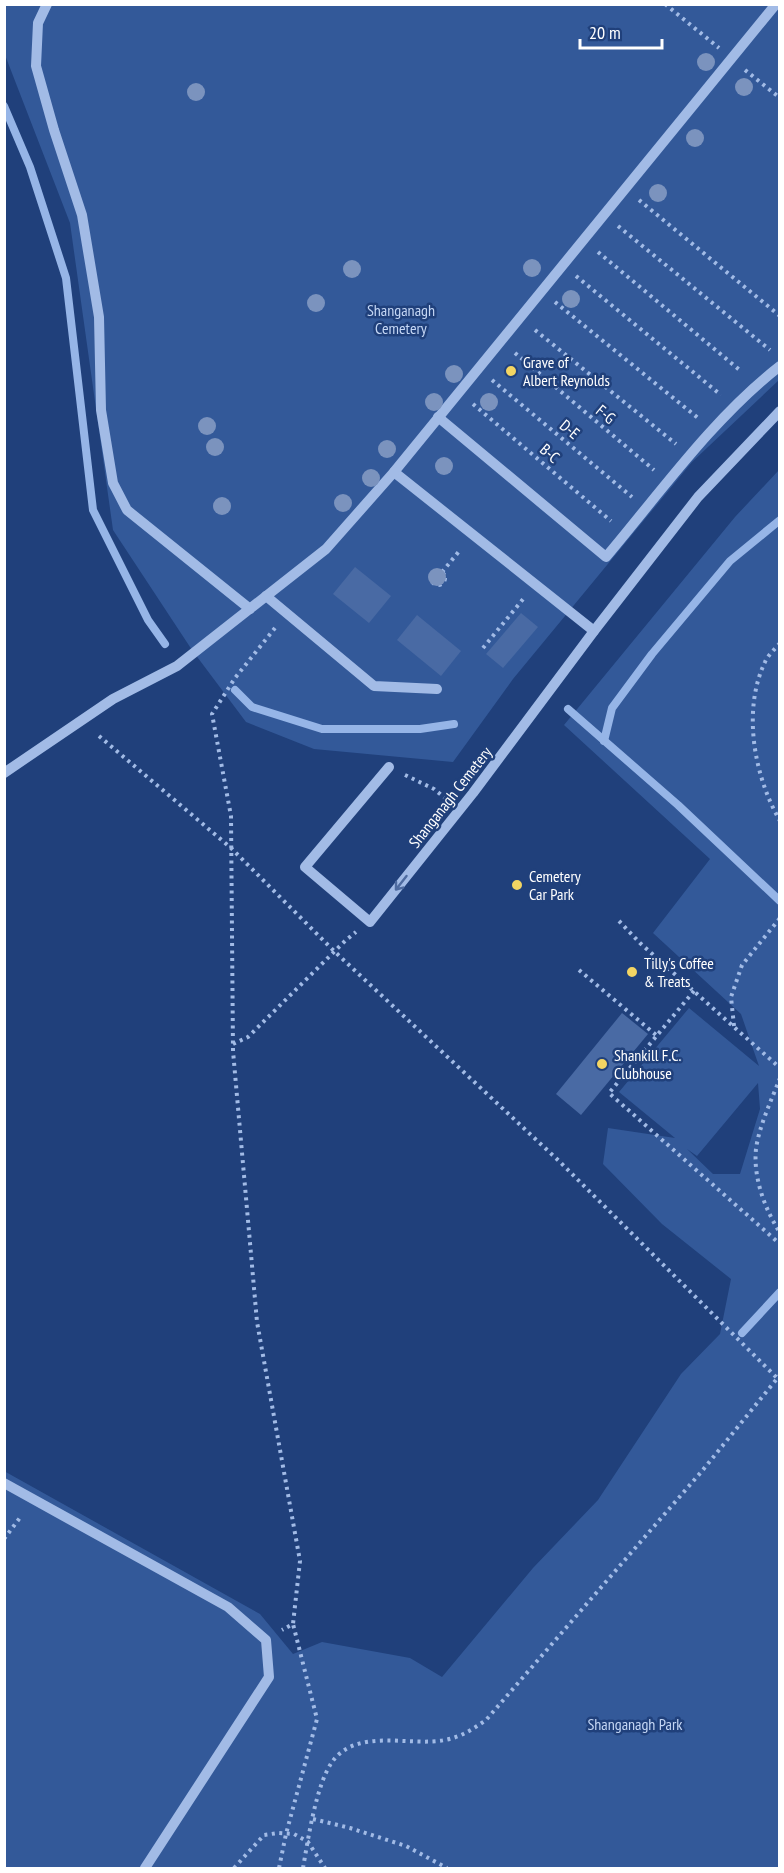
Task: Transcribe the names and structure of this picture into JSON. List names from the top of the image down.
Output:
{
  "streets": {
    "lane": ["Shanganagh Cemetery"],
    "path": ["F-G", "D-E", "B-C"]
  },
  "parks": ["Shanganagh Cemetery", "Shanganagh Park"],
  "places": [
    "Grave of Albert Reynolds",
    "Cemetery Car Park",
    "Tilly's Coffee & Treats",
    "Shankill F.C. Clubhouse"
  ],
  "scale_bar": "20 m"
}
